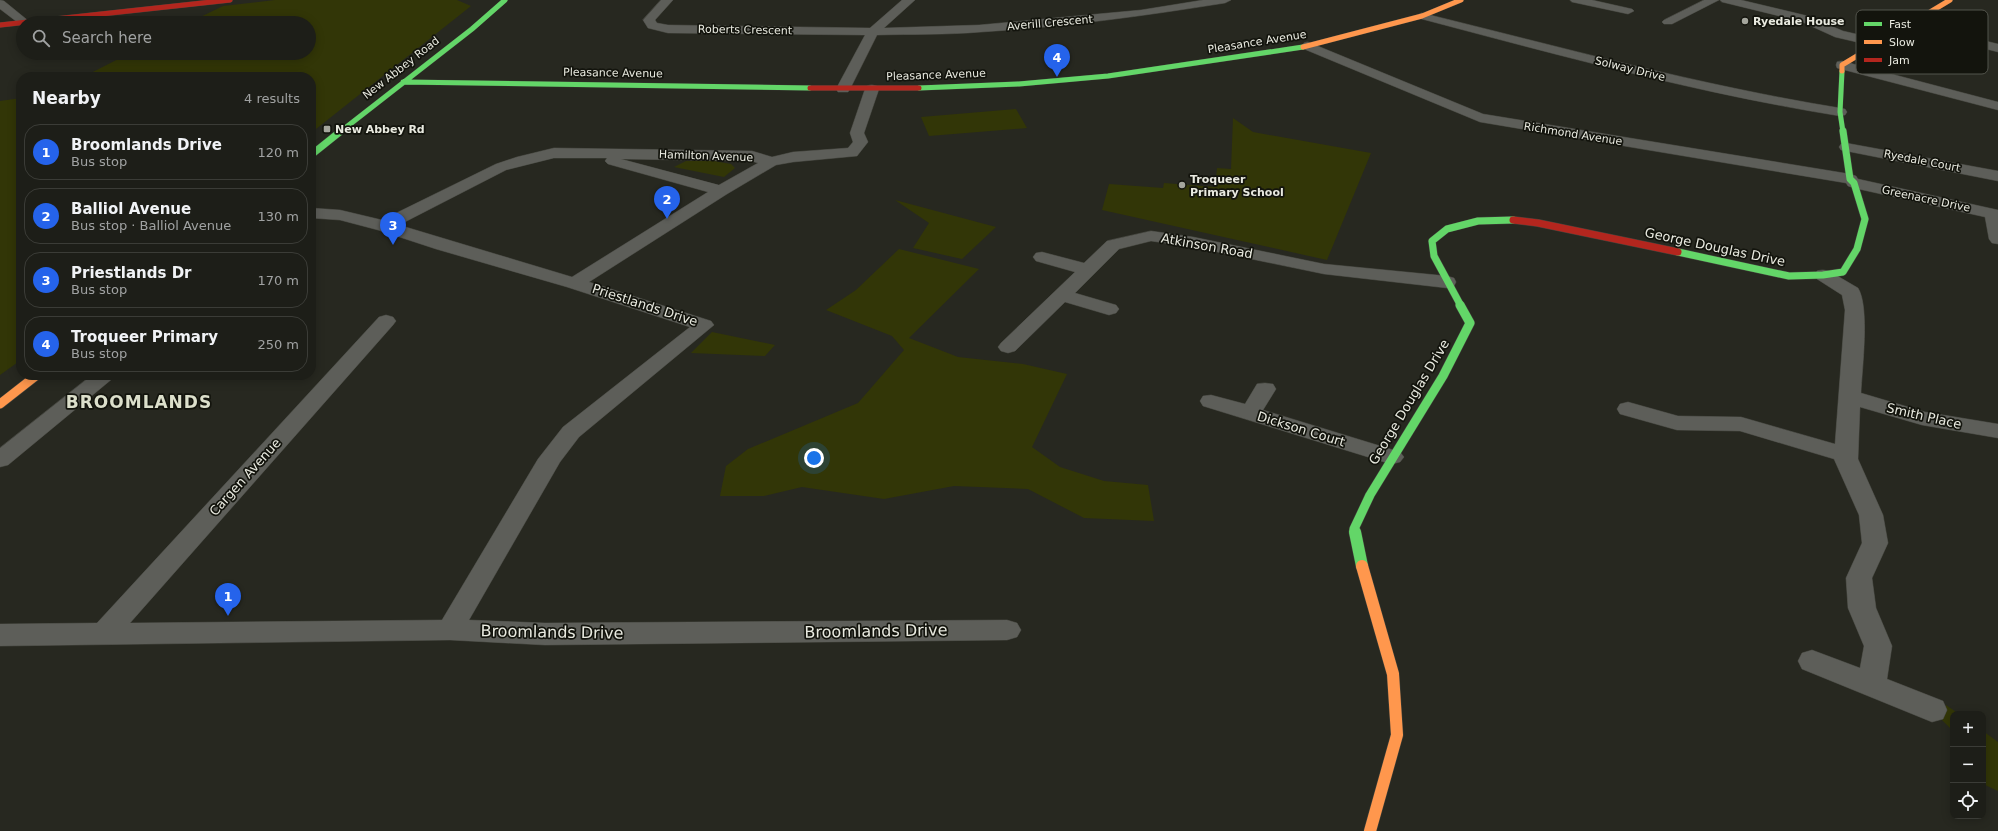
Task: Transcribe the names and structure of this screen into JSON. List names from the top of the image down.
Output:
{
  "streets": {
    "street": [
      "Averill Crescent",
      "Roberts Crescent",
      "Pleasance Avenue",
      "New Abbey Road",
      "Solway Drive",
      "Richmond Avenue",
      "Hamilton Avenue",
      "Ryedale Court",
      "Greenacre Drive",
      "Atkinson Road",
      "George Douglas Drive",
      "Priestlands Drive",
      "Smith Place",
      "Dickson Court",
      "Cargen Avenue",
      "Broomlands Drive"
    ]
  },
  "crossings": [
    ["Averill Crescent", "Roberts Crescent"],
    ["Pleasance Avenue", "New Abbey Road"],
    ["Pleasance Avenue", "Solway Drive"],
    ["Pleasance Avenue", "Richmond Avenue"],
    ["Pleasance Avenue", "Hamilton Avenue"],
    ["Richmond Avenue", "Greenacre Drive"],
    ["Hamilton Avenue", "Priestlands Drive"],
    ["Atkinson Road", "George Douglas Drive"],
    ["George Douglas Drive", "Dickson Court"],
    ["Priestlands Drive", "Broomlands Drive"],
    ["Cargen Avenue", "Broomlands Drive"]
  ],
  "districts": ["BROOMLANDS"],
  "places": {
    "other": ["Ryedale House", "Troqueer Primary School"],
    "transit": ["New Abbey Rd"]
  },
  "legend": ["Fast", "Slow", "Jam"],
  "page": {
    "search": "Search here",
    "pins": [
      "4",
      "2",
      "3",
      "1"
    ],
    "heading": ["Nearby", "4 results"],
    "list": [
      {
        "mark": "1",
        "name": "Broomlands Drive",
        "note": "Bus stop",
        "value": "120 m"
      },
      {
        "mark": "2",
        "name": "Balliol Avenue",
        "note": "Bus stop · Balliol Avenue",
        "value": "130 m"
      },
      {
        "mark": "3",
        "name": "Priestlands Dr",
        "note": "Bus stop",
        "value": "170 m"
      },
      {
        "mark": "4",
        "name": "Troqueer Primary",
        "note": "Bus stop",
        "value": "250 m"
      }
    ],
    "map_buttons": ["+", "−"]
  }
}
